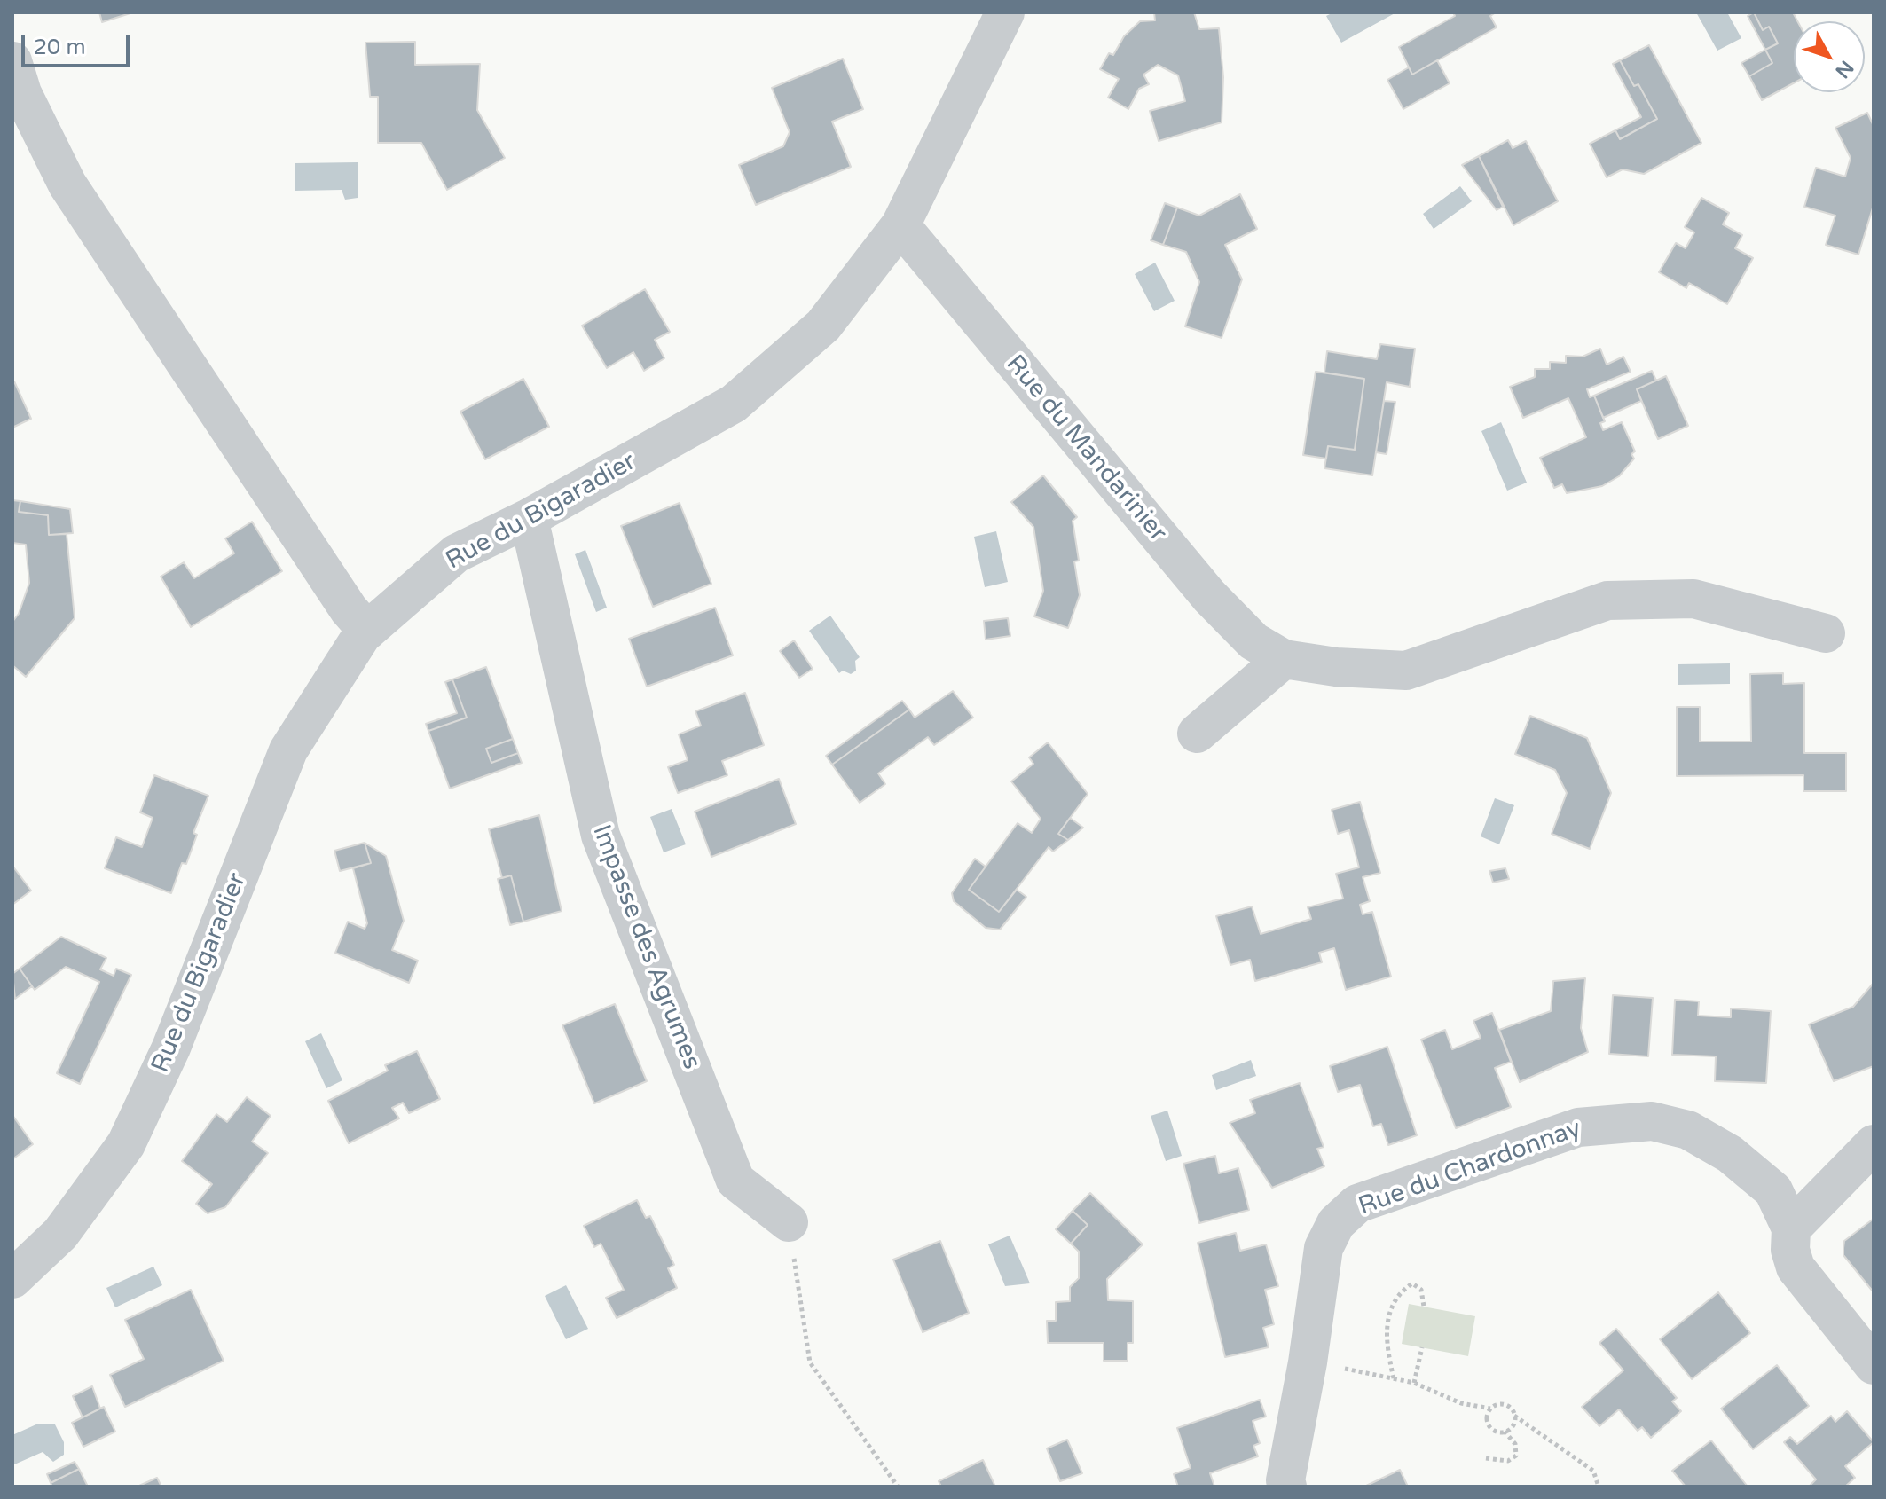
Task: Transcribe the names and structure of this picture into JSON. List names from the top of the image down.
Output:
{
  "streets": {
    "street": [
      "Rue du Mandarinier",
      "Rue du Bigaradier",
      "Impasse des Agrumes",
      "Rue du Chardonnay"
    ]
  },
  "crossings": [
    ["Rue du Mandarinier", "Rue du Bigaradier"],
    ["Rue du Bigaradier", "Impasse des Agrumes"]
  ],
  "scale_bar": "20 m",
  "north": "bottom right"
}
